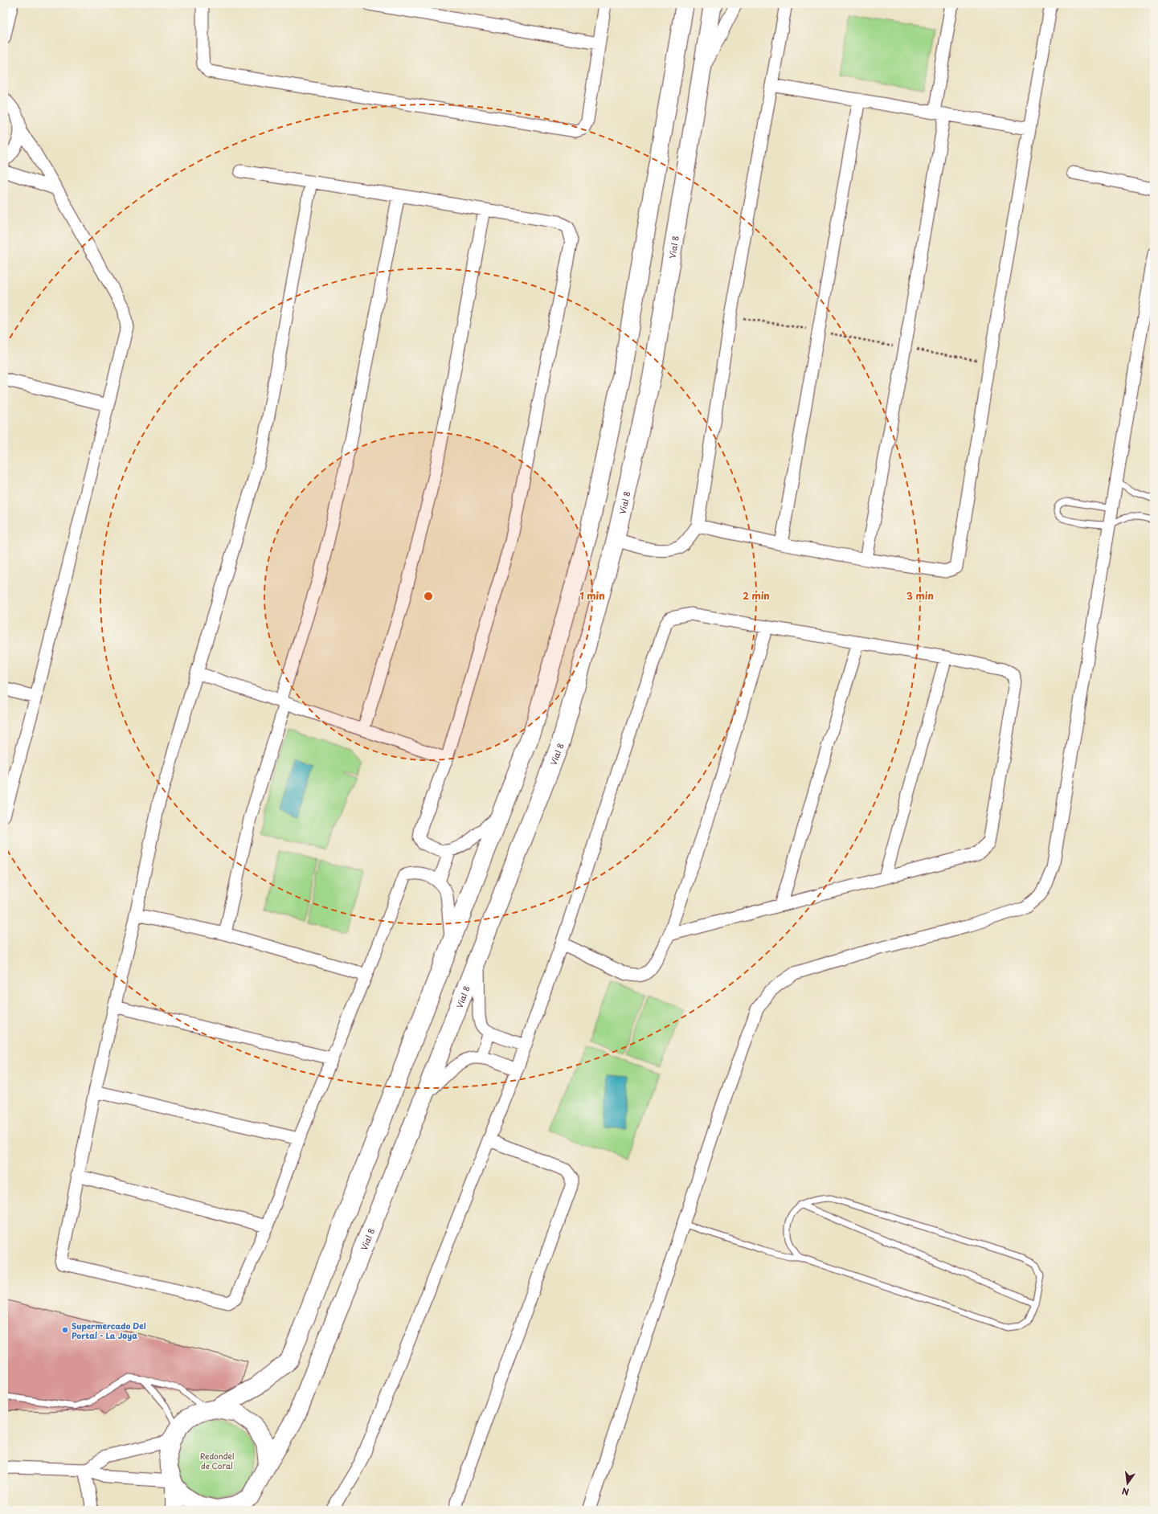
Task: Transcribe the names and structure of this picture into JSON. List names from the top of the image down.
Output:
{
  "streets": {
    "main road": ["Vial 8"]
  },
  "parks": ["Redondel de Coral"],
  "places": ["Supermercado Del Portal - La Joya"],
  "north": "bottom",
  "rings": ["1 min", "2 min", "3 min"]
}
